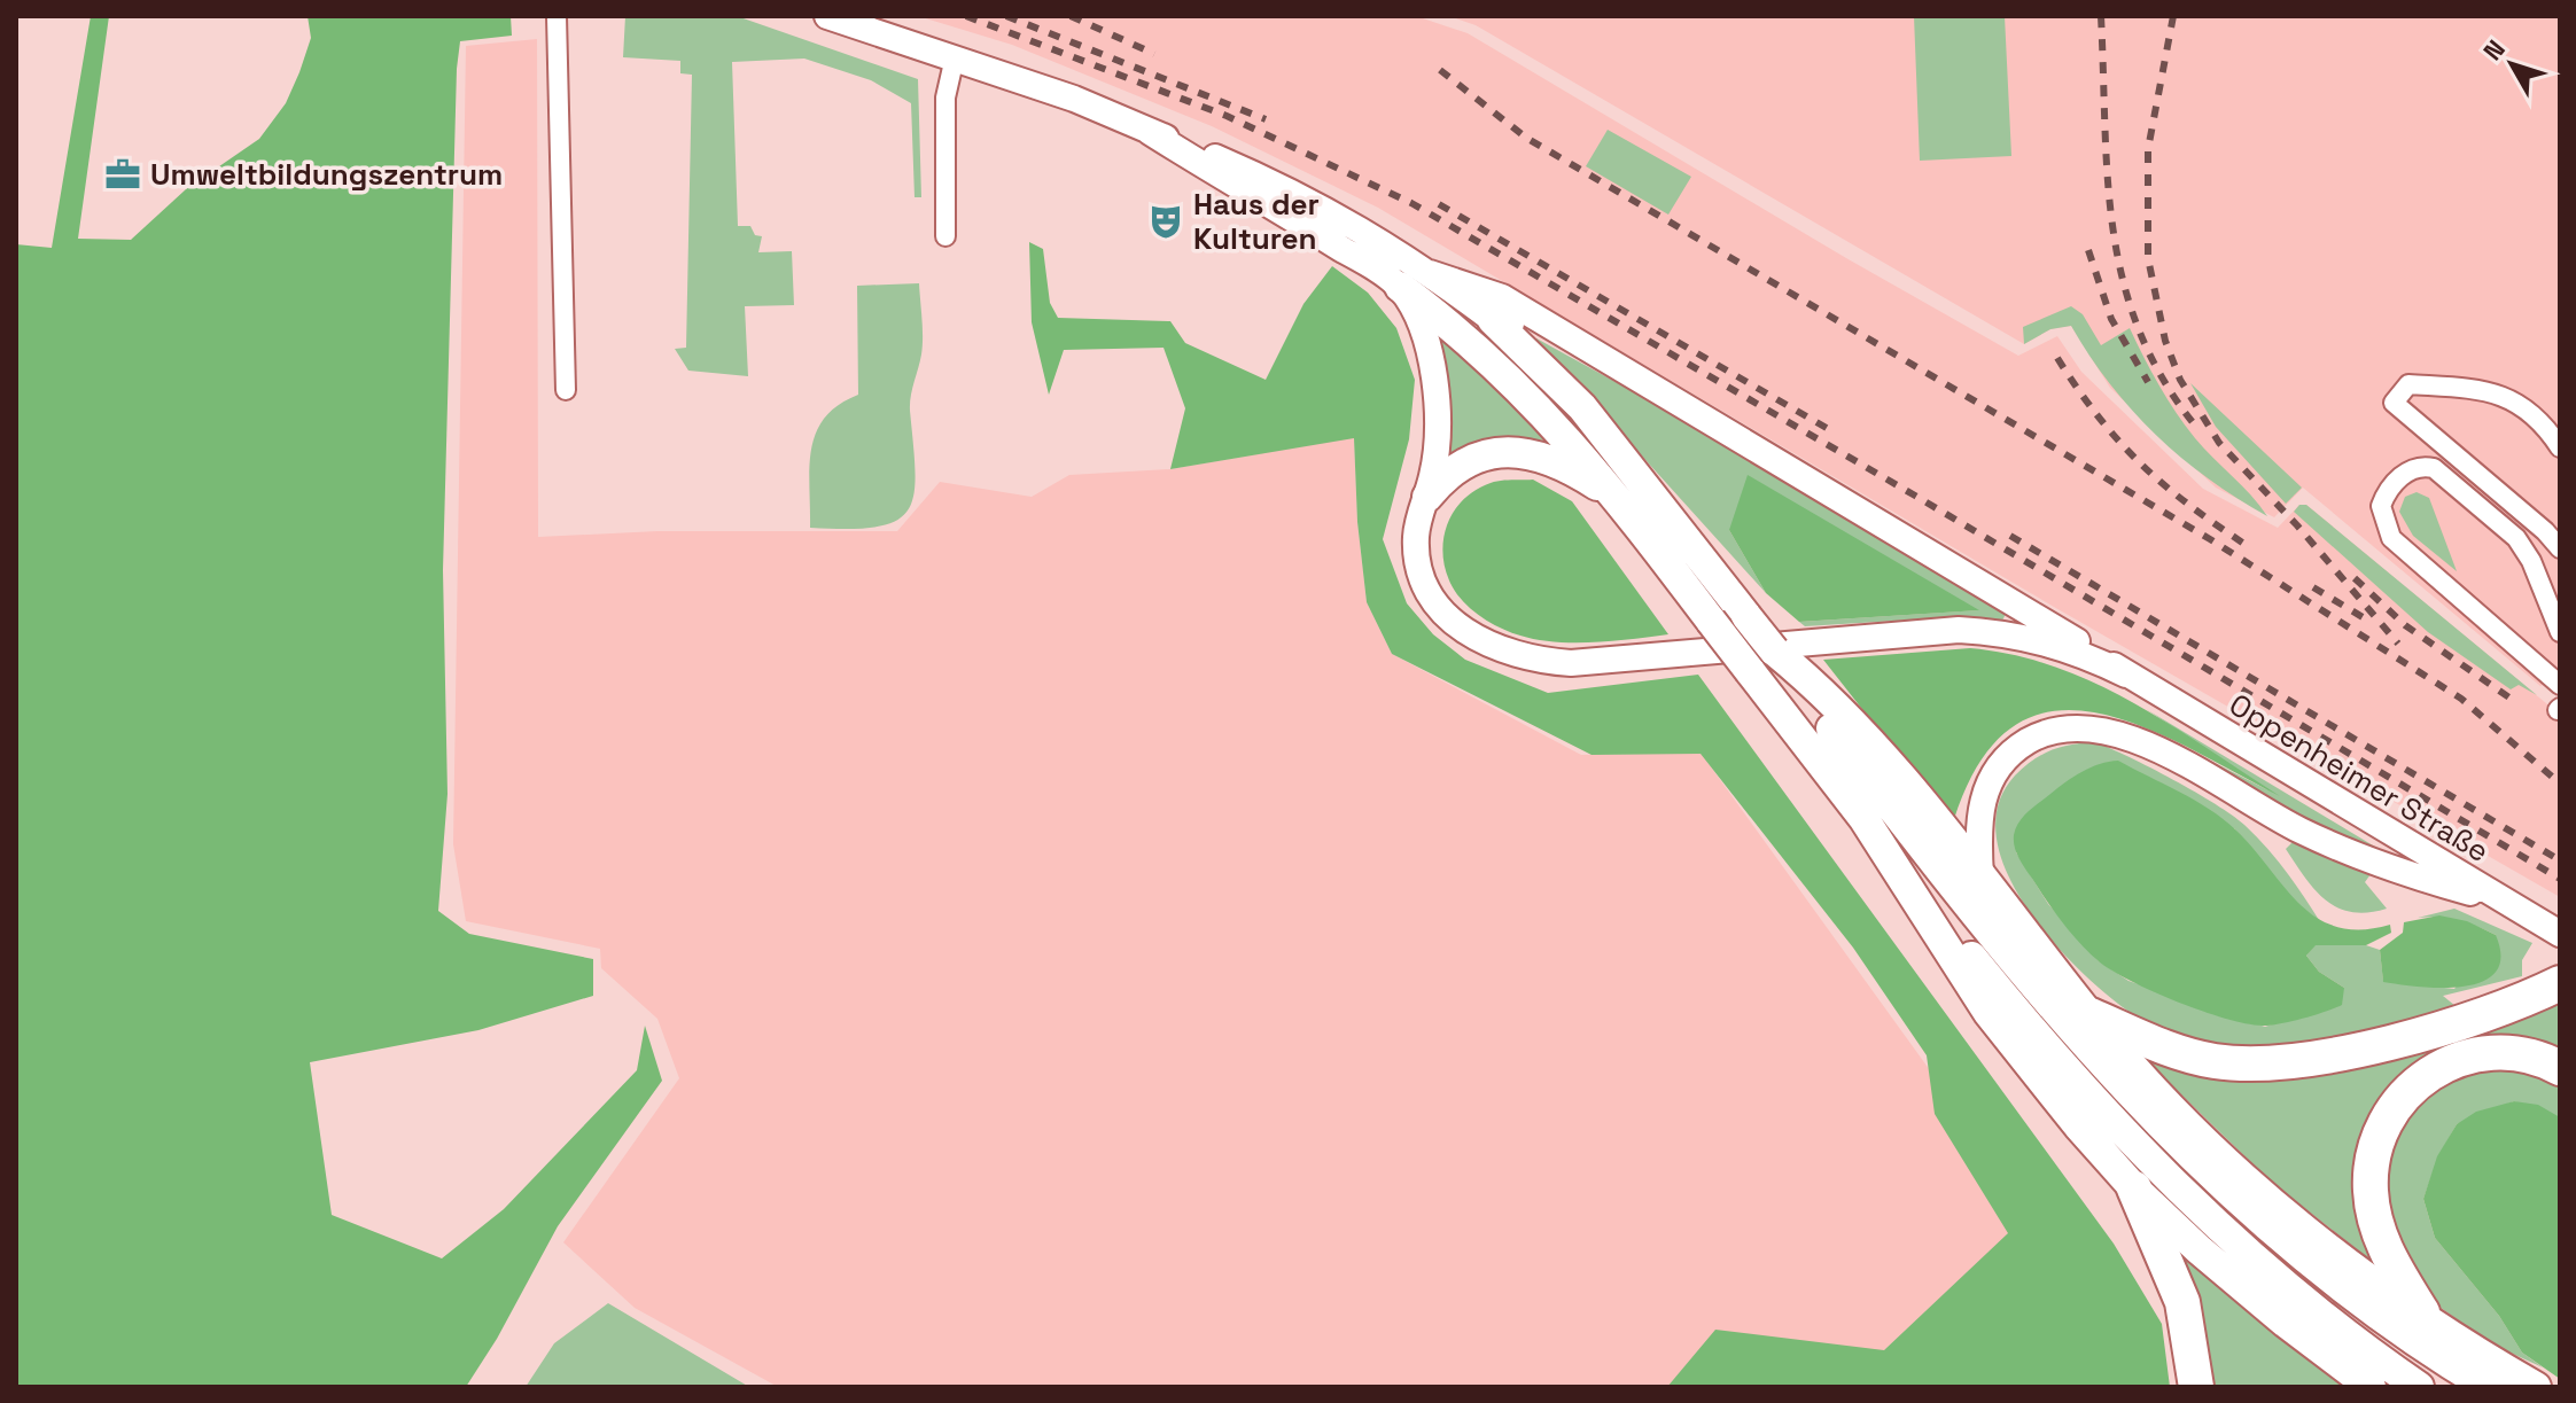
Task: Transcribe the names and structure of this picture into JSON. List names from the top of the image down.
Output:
{
  "streets": {
    "main road": ["Oppenheimer Straße"]
  },
  "places": {
    "office": ["Umweltbildungszentrum"],
    "theatre": ["Haus der Kulturen"]
  },
  "north": "top left"
}
